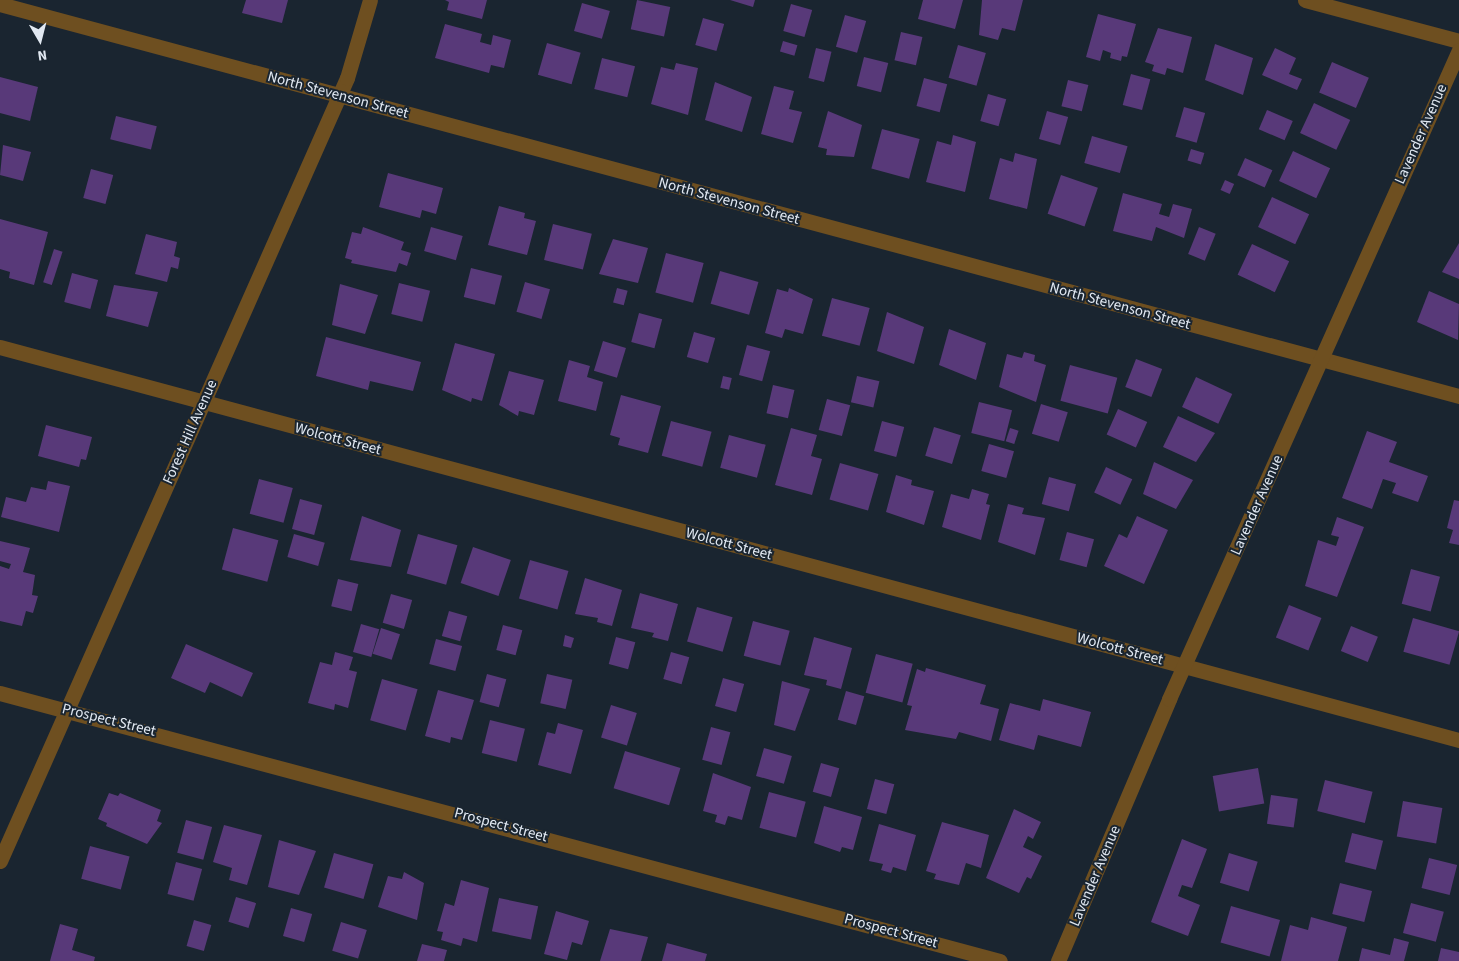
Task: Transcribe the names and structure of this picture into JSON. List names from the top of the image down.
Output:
{
  "streets": {
    "street": [
      "North Stevenson Street",
      "Lavender Avenue",
      "Forest Hill Avenue",
      "Wolcott Street",
      "Prospect Street"
    ]
  },
  "crossings": [
    ["North Stevenson Street", "Lavender Avenue"],
    ["North Stevenson Street", "Forest Hill Avenue"],
    ["Lavender Avenue", "Wolcott Street"],
    ["Forest Hill Avenue", "Wolcott Street"],
    ["Forest Hill Avenue", "Prospect Street"]
  ],
  "north": "bottom"
}
